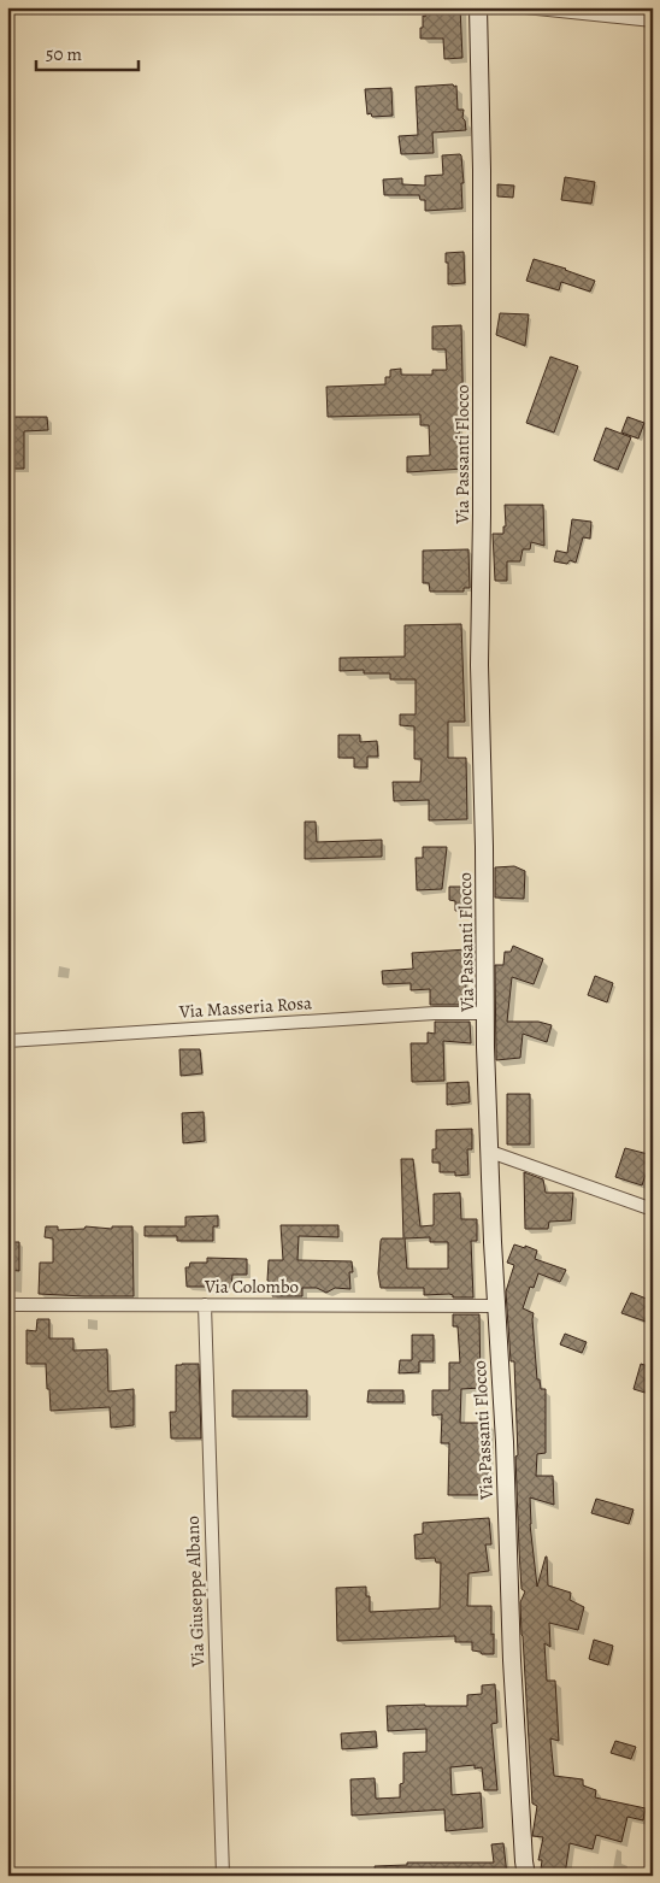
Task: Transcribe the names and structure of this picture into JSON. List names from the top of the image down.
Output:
{
  "streets": {
    "main road": ["Via Passanti Flocco"],
    "street": ["Via Masseria Rosa", "Via Colombo", "Via Giuseppe Albano"]
  },
  "crossings": [
    ["Via Passanti Flocco", "Via Masseria Rosa"],
    ["Via Passanti Flocco", "Via Colombo"],
    ["Via Colombo", "Via Giuseppe Albano"]
  ],
  "scale_bar": "50 m"
}
